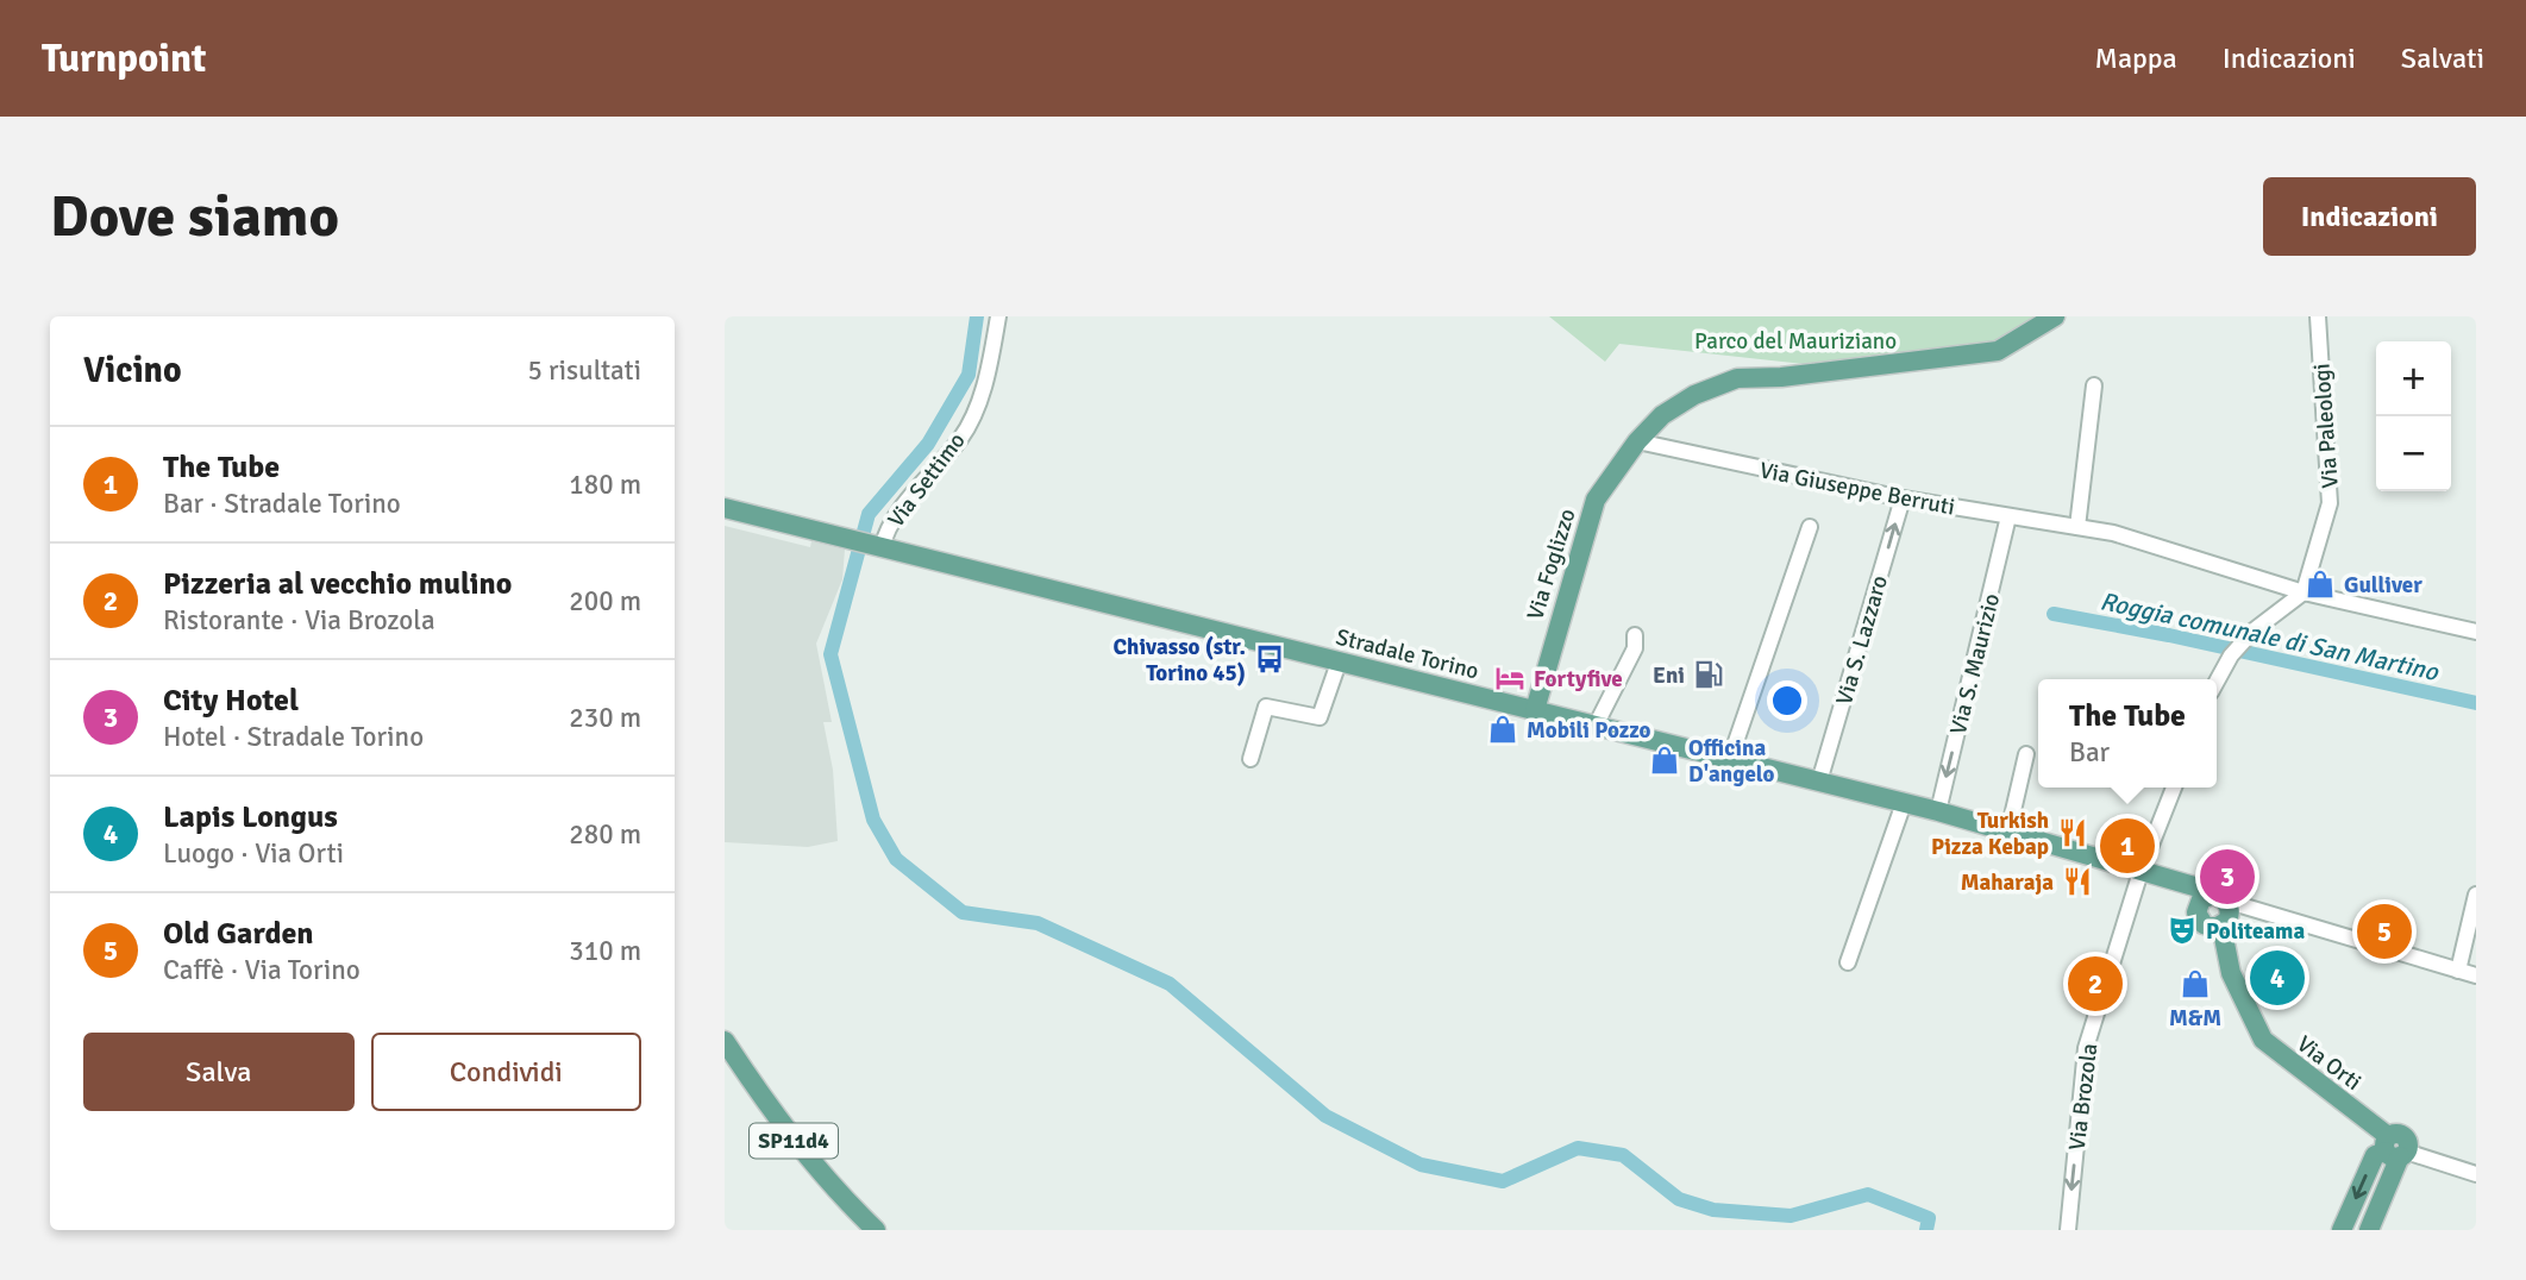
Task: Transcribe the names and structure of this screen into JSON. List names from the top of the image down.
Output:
{
  "streets": {
    "main road": [
      "Via Foglizzo",
      "Stradale Torino",
      "Via Orti",
      "SP11d4"
    ],
    "street": [
      "Via Paleologi",
      "Via Settimo",
      "Via Giuseppe Berruti",
      "Via S. Lazzaro",
      "Via S. Maurizio",
      "Via Brozola"
    ]
  },
  "crossings": [
    ["Via Paleologi", "Via Giuseppe Berruti"],
    ["Via Settimo", "Stradale Torino"],
    ["Via Giuseppe Berruti", "Via Foglizzo"],
    ["Via Giuseppe Berruti", "Via S. Lazzaro"],
    ["Via Giuseppe Berruti", "Via S. Maurizio"],
    ["Via Foglizzo", "Stradale Torino"],
    ["Via S. Lazzaro", "Stradale Torino"],
    ["Stradale Torino", "Via S. Maurizio"],
    ["Stradale Torino", "Via Orti"],
    ["Stradale Torino", "Via Brozola"]
  ],
  "one_way": ["Via S. Maurizio", "Via Brozola"],
  "water": ["Roggia comunale di San Martino"],
  "parks": ["Parco del Mauriziano"],
  "places": {
    "shop": [
      "Gulliver",
      "Mobili Pozzo",
      "Officina D'angelo",
      "M&M"
    ],
    "bus stop": ["Chivasso (str. Torino 45)"],
    "fuel station": ["Eni"],
    "hotel": ["Fortyfive"],
    "restaurant": ["Turkish Pizza Kebap", "Maharaja"],
    "theatre": ["Politeama"]
  },
  "page": {
    "header": "Turnpoint",
    "nav": ["Mappa", "Indicazioni", "Salvati"],
    "buttons": [
      "Indicazioni",
      ["Salva", "Condividi"]
    ],
    "title": "Dove siamo",
    "heading": ["Vicino", "5 risultati"],
    "map_buttons": ["+", "−"],
    "list": [
      {
        "mark": "1",
        "name": "The Tube",
        "note": "Bar · Stradale Torino",
        "value": "180 m"
      },
      {
        "mark": "2",
        "name": "Pizzeria al vecchio mulino",
        "note": "Ristorante · Via Brozola",
        "value": "200 m"
      },
      {
        "mark": "3",
        "name": "City Hotel",
        "note": "Hotel · Stradale Torino",
        "value": "230 m"
      },
      {
        "mark": "4",
        "name": "Lapis Longus",
        "note": "Luogo · Via Orti",
        "value": "280 m"
      },
      {
        "mark": "5",
        "name": "Old Garden",
        "note": "Caffè · Via Torino",
        "value": "310 m"
      }
    ],
    "popup": ["The Tube", "Bar"],
    "pins": [
      "1",
      "3",
      "5",
      "4",
      "2"
    ]
  }
}
